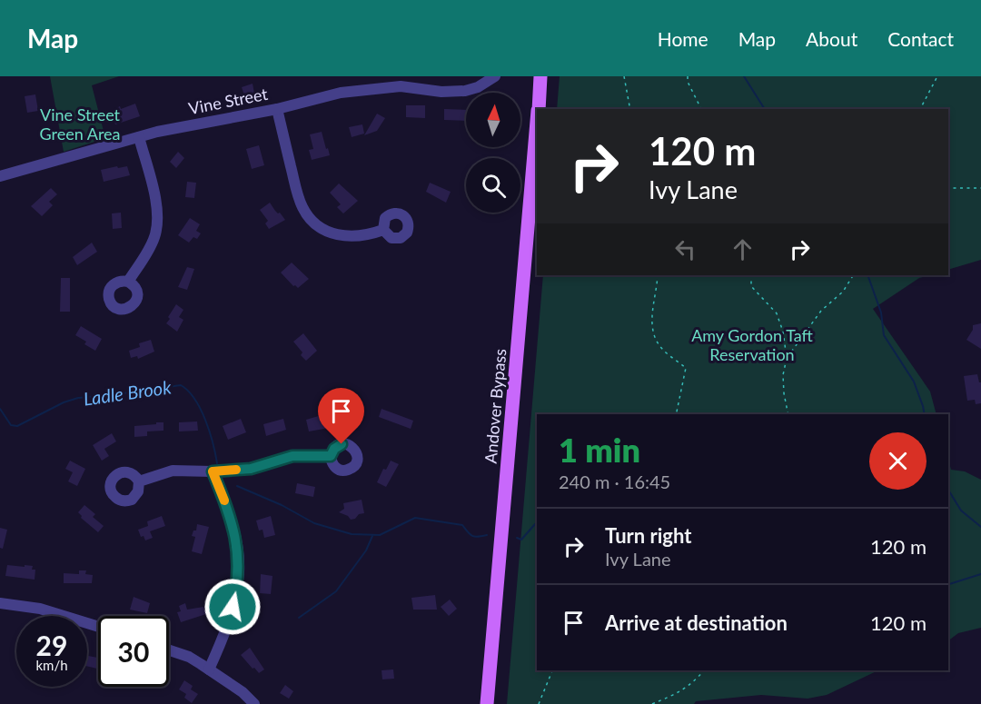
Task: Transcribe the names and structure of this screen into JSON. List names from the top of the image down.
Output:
{
  "streets": {
    "main road": ["Andover Bypass"],
    "street": ["Vine Street"]
  },
  "water": ["Ladle Brook"],
  "parks": ["Vine Street Green Area", "Amy Gordon Taft Reservation"],
  "north": "top",
  "page": {
    "header": "Map",
    "nav": [
      "Home",
      "Map",
      "About",
      "Contact"
    ],
    "turn": ["120 m", "Ivy Lane"],
    "heading": ["1 min", "240 m · 16:45"],
    "list": [
      {
        "name": "Turn right",
        "note": "Ivy Lane",
        "value": "120 m"
      },
      {
        "name": "Arrive at destination",
        "value": "120 m"
      }
    ],
    "speed": "29 km/h",
    "limit": "30"
  }
}
